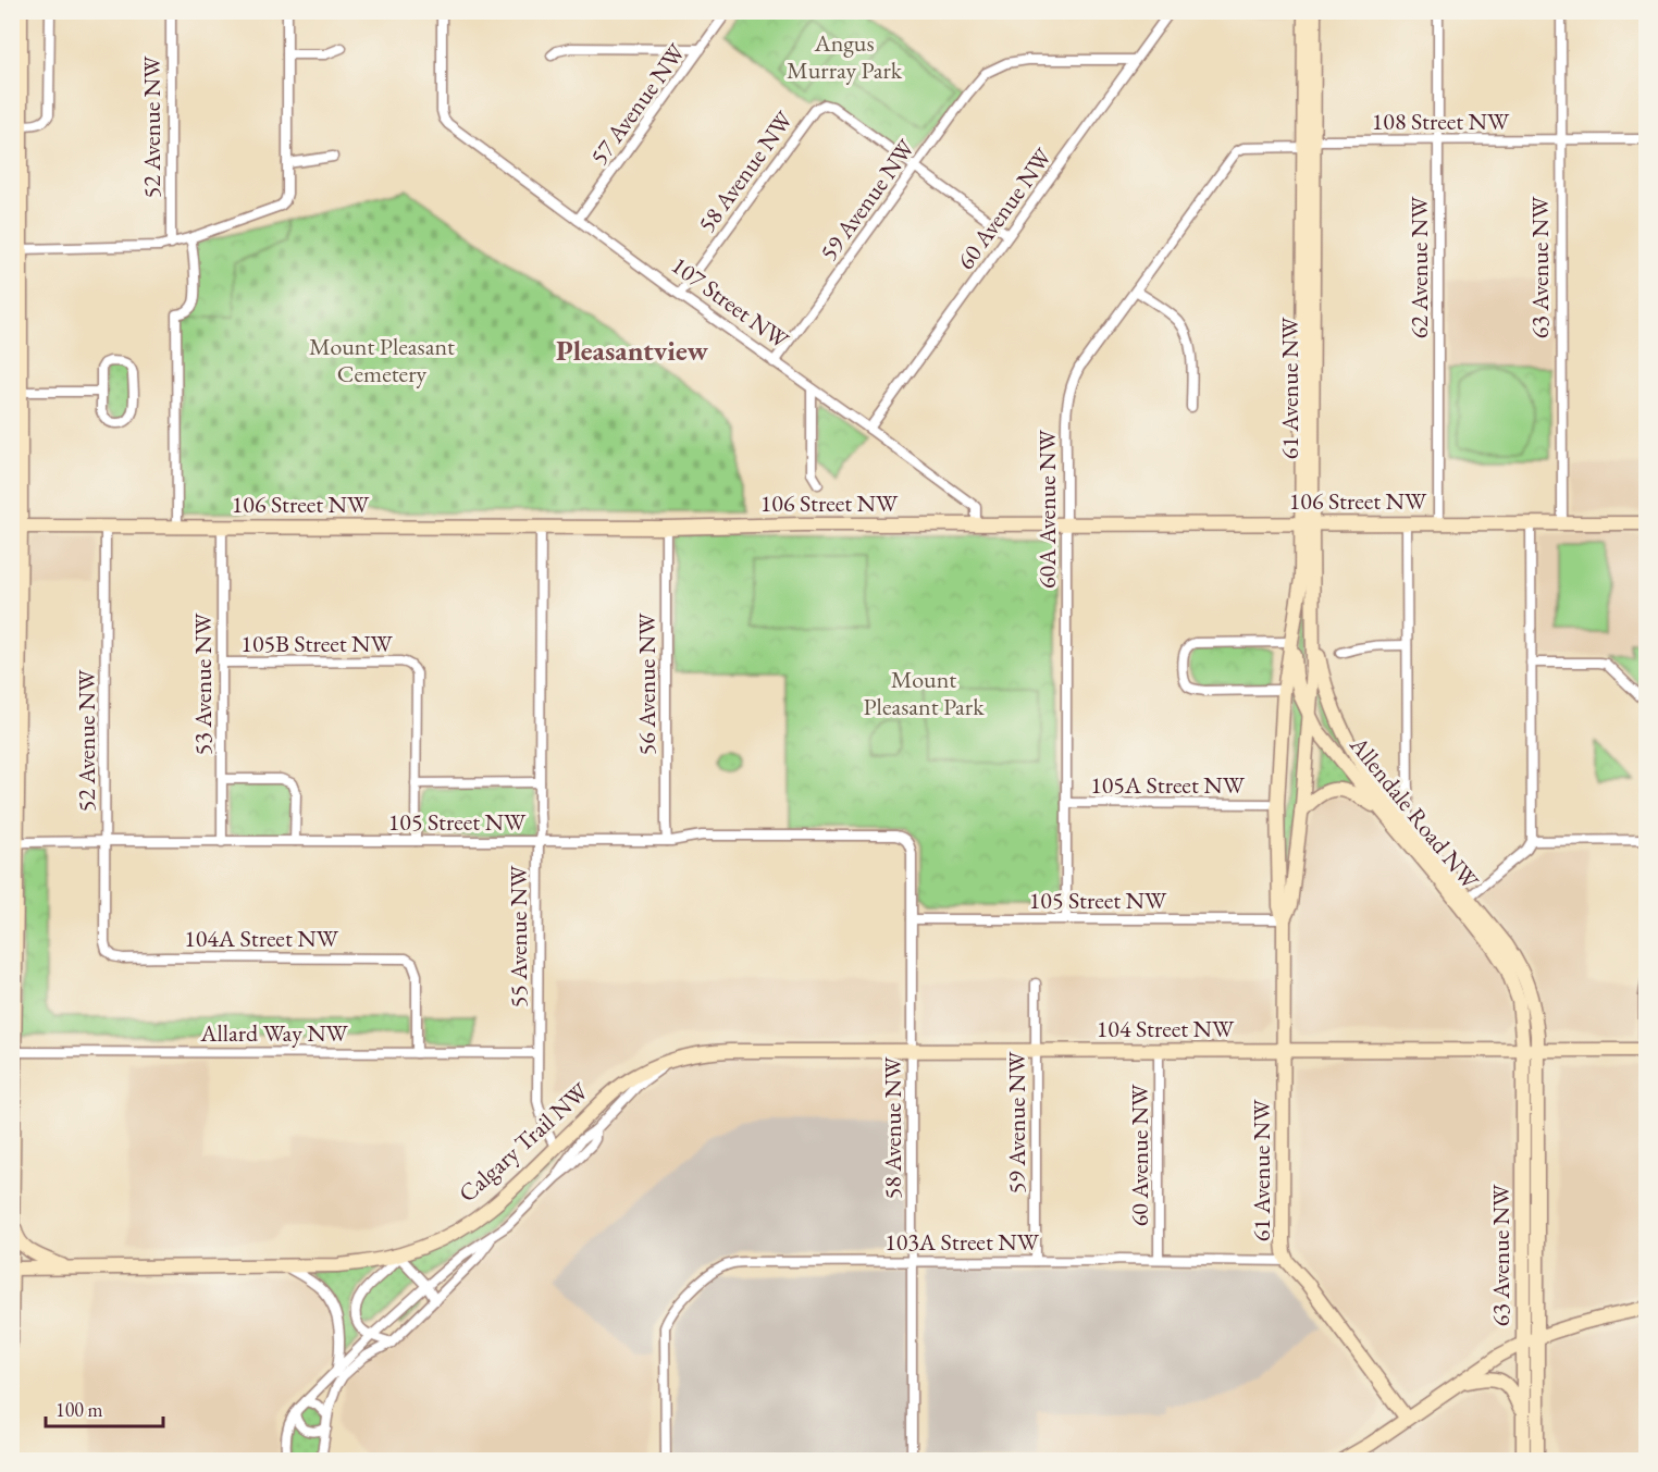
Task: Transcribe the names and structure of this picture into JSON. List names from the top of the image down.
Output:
{
  "streets": {
    "main road": [
      "63 Avenue NW",
      "61 Avenue NW",
      "106 Street NW",
      "Allendale Road NW",
      "104 Street NW",
      "Calgary Trail NW"
    ],
    "street": [
      "57 Avenue NW",
      "108 Street NW",
      "52 Avenue NW",
      "58 Avenue NW",
      "59 Avenue NW",
      "60 Avenue NW",
      "62 Avenue NW",
      "107 Street NW",
      "60A Avenue NW",
      "105B Street NW",
      "53 Avenue NW",
      "56 Avenue NW",
      "105A Street NW",
      "105 Street NW",
      "55 Avenue NW",
      "104A Street NW",
      "Allard Way NW",
      "103A Street NW"
    ]
  },
  "crossings": [
    ["57 Avenue NW", "107 Street NW"],
    ["108 Street NW", "62 Avenue NW"],
    ["108 Street NW", "63 Avenue NW"],
    ["108 Street NW", "61 Avenue NW"],
    ["108 Street NW", "60A Avenue NW"],
    ["52 Avenue NW", "106 Street NW"],
    ["52 Avenue NW", "105 Street NW"],
    ["52 Avenue NW", "104A Street NW"],
    ["58 Avenue NW", "59 Avenue NW"],
    ["58 Avenue NW", "107 Street NW"],
    ["58 Avenue NW", "105 Street NW"],
    ["58 Avenue NW", "104 Street NW"],
    ["58 Avenue NW", "103A Street NW"],
    ["59 Avenue NW", "60 Avenue NW"],
    ["59 Avenue NW", "107 Street NW"],
    ["59 Avenue NW", "104 Street NW"],
    ["59 Avenue NW", "103A Street NW"],
    ["60 Avenue NW", "107 Street NW"],
    ["60 Avenue NW", "104 Street NW"],
    ["60 Avenue NW", "103A Street NW"],
    ["62 Avenue NW", "106 Street NW"],
    ["63 Avenue NW", "106 Street NW"],
    ["63 Avenue NW", "Allendale Road NW"],
    ["63 Avenue NW", "104 Street NW"],
    ["107 Street NW", "106 Street NW"],
    ["61 Avenue NW", "106 Street NW"],
    ["61 Avenue NW", "Allendale Road NW"],
    ["61 Avenue NW", "105 Street NW"],
    ["61 Avenue NW", "104 Street NW"],
    ["61 Avenue NW", "103A Street NW"],
    ["106 Street NW", "60A Avenue NW"],
    ["106 Street NW", "53 Avenue NW"],
    ["106 Street NW", "56 Avenue NW"],
    ["106 Street NW", "55 Avenue NW"],
    ["60A Avenue NW", "105A Street NW"],
    ["60A Avenue NW", "105 Street NW"],
    ["105B Street NW", "53 Avenue NW"],
    ["53 Avenue NW", "105 Street NW"],
    ["56 Avenue NW", "105 Street NW"],
    ["Allendale Road NW", "104 Street NW"],
    ["105 Street NW", "55 Avenue NW"],
    ["55 Avenue NW", "Allard Way NW"],
    ["55 Avenue NW", "Calgary Trail NW"],
    ["104A Street NW", "Allard Way NW"],
    ["104 Street NW", "Calgary Trail NW"]
  ],
  "districts": ["Pleasantview"],
  "parks": ["Angus Murray Park", "Mount Pleasant Cemetery", "Mount Pleasant Park"],
  "scale_bar": "100 m"
}
